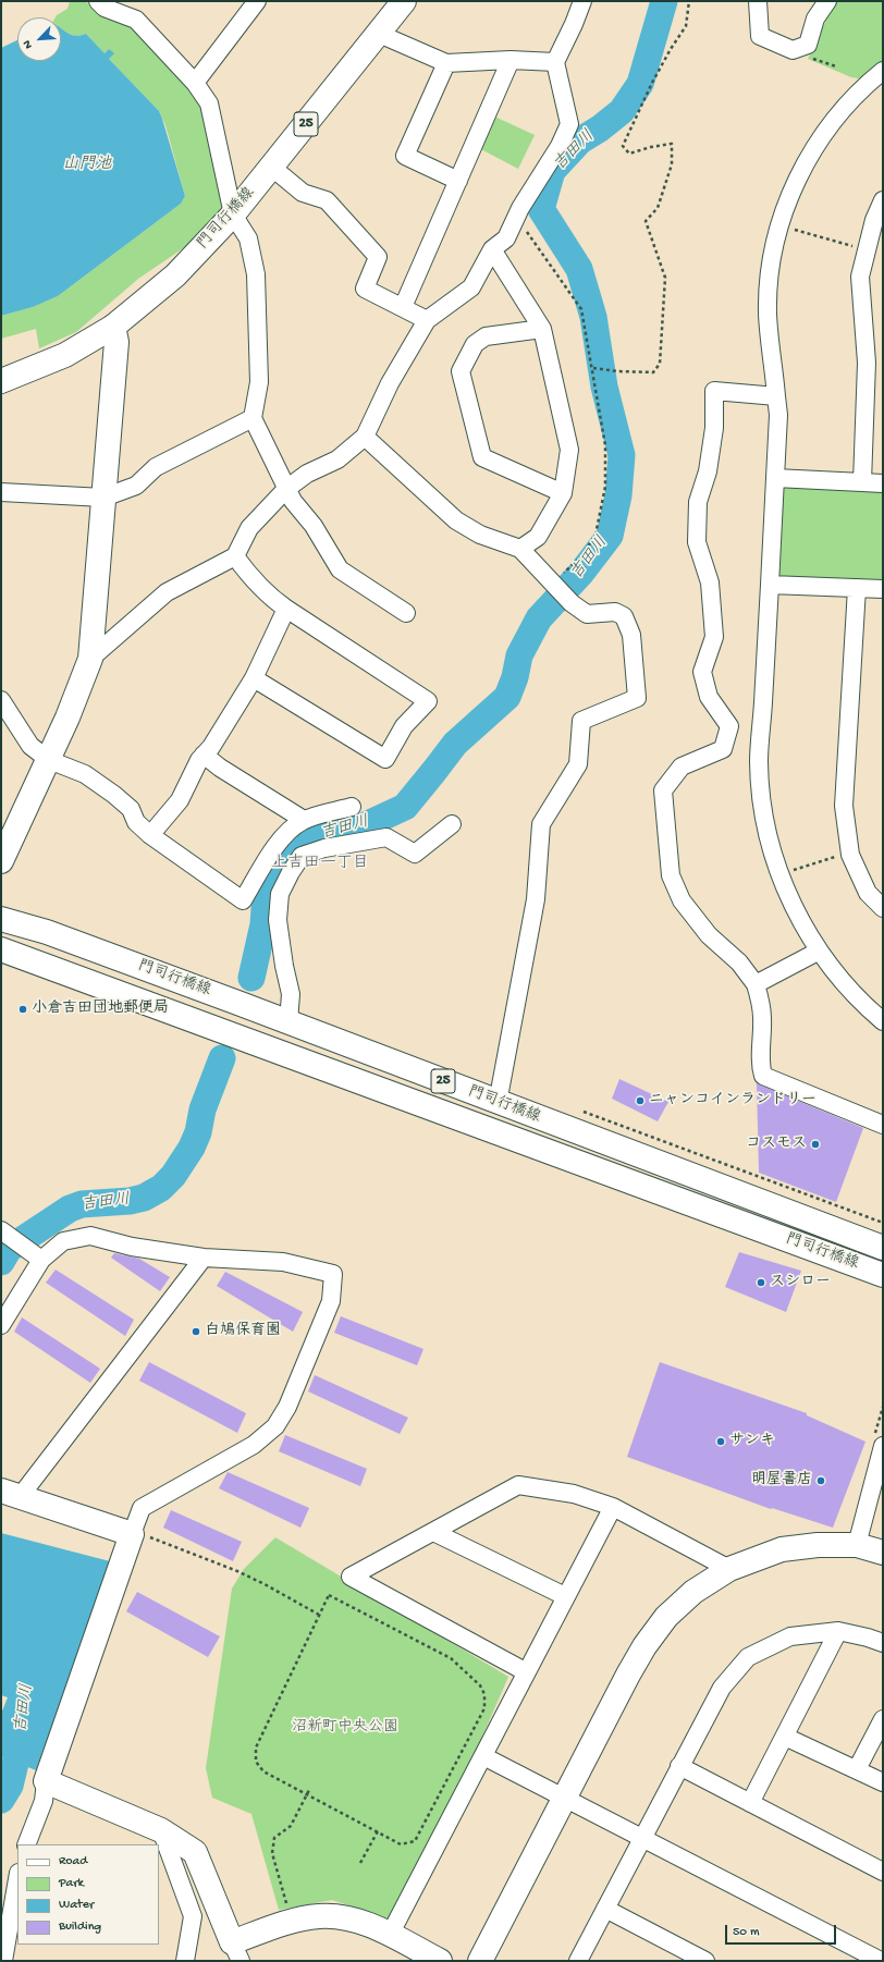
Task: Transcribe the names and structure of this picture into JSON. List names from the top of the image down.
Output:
{
  "streets": {
    "main road": ["25", "門司行橋線"]
  },
  "districts": ["上吉田一丁目"],
  "water": ["吉田川", "山門池"],
  "parks": ["沼新町中央公園"],
  "places": [
    "小倉吉田団地郵便局",
    "ニャンコインランドリー",
    "コスモス",
    "スシロー",
    "白鳩保育園",
    "サンキ",
    "明屋書店"
  ],
  "legend": [
    "Road",
    "Park",
    "Water",
    "Building"
  ],
  "scale_bar": "50 m",
  "north": "bottom left"
}
